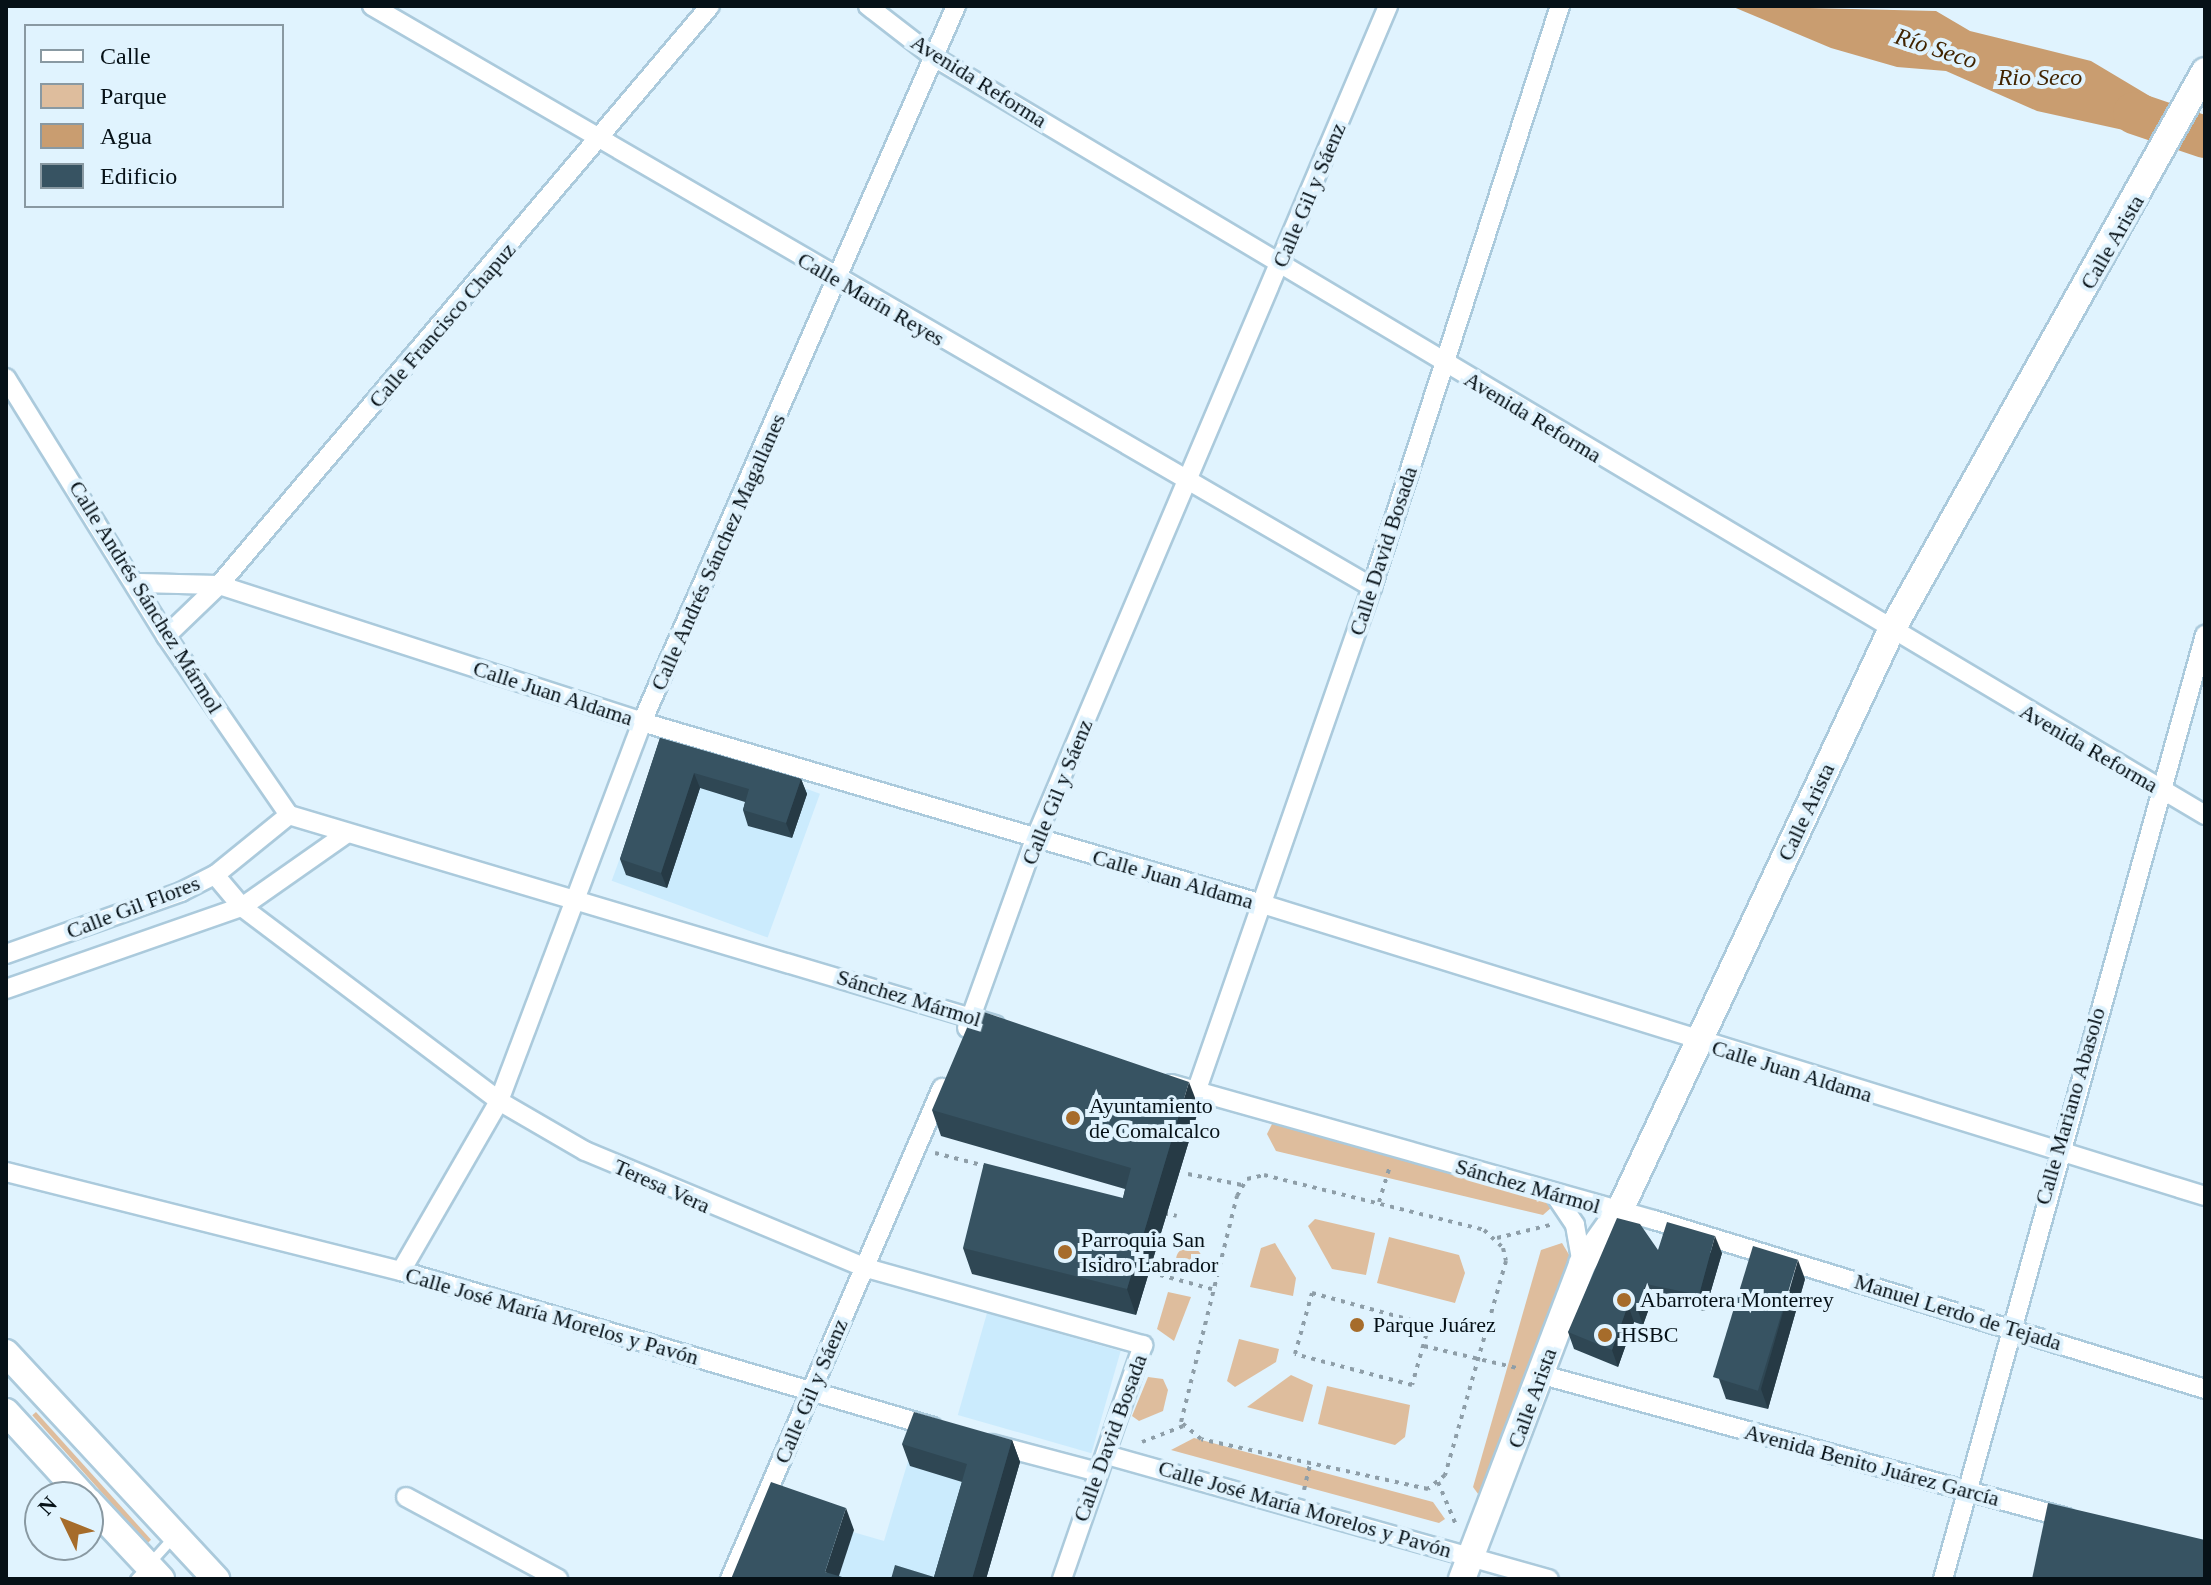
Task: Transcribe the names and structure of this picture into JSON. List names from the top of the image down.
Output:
{
  "streets": {
    "street": [
      "Avenida Reforma",
      "Calle Gil y Sáenz",
      "Calle Arista",
      "Calle Marín Reyes",
      "Calle Francisco Chapuz",
      "Calle David Bosada",
      "Calle Andrés Sánchez Magallanes",
      "Calle Andrés Sánchez Mármol",
      "Calle Juan Aldama",
      "Calle Gil Flores",
      "Sánchez Mármol",
      "Calle Mariano Abasolo",
      "Teresa Vera",
      "Manuel Lerdo de Tejada",
      "Calle José María Morelos y Pavón",
      "Avenida Benito Juárez García"
    ]
  },
  "crossings": [
    ["Avenida Reforma", "Calle Gil y Sáenz"],
    ["Avenida Reforma", "Calle Arista"],
    ["Avenida Reforma", "Calle David Bosada"],
    ["Avenida Reforma", "Calle Andrés Sánchez Magallanes"],
    ["Avenida Reforma", "Calle Mariano Abasolo"],
    ["Calle Gil y Sáenz", "Calle Marín Reyes"],
    ["Calle Gil y Sáenz", "Calle Juan Aldama"],
    ["Calle Gil y Sáenz", "Sánchez Mármol"],
    ["Calle Gil y Sáenz", "Teresa Vera"],
    ["Calle Gil y Sáenz", "Calle José María Morelos y Pavón"],
    ["Calle Arista", "Calle Juan Aldama"],
    ["Calle Arista", "Sánchez Mármol"],
    ["Calle Arista", "Manuel Lerdo de Tejada"],
    ["Calle Arista", "Calle José María Morelos y Pavón"],
    ["Calle Arista", "Avenida Benito Juárez García"],
    ["Calle Marín Reyes", "Calle Francisco Chapuz"],
    ["Calle Marín Reyes", "Calle David Bosada"],
    ["Calle Marín Reyes", "Calle Andrés Sánchez Magallanes"],
    ["Calle Francisco Chapuz", "Calle Andrés Sánchez Mármol"],
    ["Calle Francisco Chapuz", "Calle Juan Aldama"],
    ["Calle David Bosada", "Calle Juan Aldama"],
    ["Calle David Bosada", "Sánchez Mármol"],
    ["Calle David Bosada", "Teresa Vera"],
    ["Calle David Bosada", "Calle José María Morelos y Pavón"],
    ["Calle Andrés Sánchez Magallanes", "Calle Juan Aldama"],
    ["Calle Andrés Sánchez Magallanes", "Sánchez Mármol"],
    ["Calle Andrés Sánchez Magallanes", "Teresa Vera"],
    ["Calle Andrés Sánchez Magallanes", "Calle José María Morelos y Pavón"],
    ["Calle Andrés Sánchez Mármol", "Calle Juan Aldama"],
    ["Calle Andrés Sánchez Mármol", "Calle Gil Flores"],
    ["Calle Andrés Sánchez Mármol", "Sánchez Mármol"],
    ["Calle Juan Aldama", "Calle Mariano Abasolo"],
    ["Calle Gil Flores", "Sánchez Mármol"],
    ["Calle Gil Flores", "Teresa Vera"],
    ["Sánchez Mármol", "Manuel Lerdo de Tejada"],
    ["Calle Mariano Abasolo", "Manuel Lerdo de Tejada"],
    ["Calle Mariano Abasolo", "Avenida Benito Juárez García"]
  ],
  "water": ["Río Seco", "Rio Seco"],
  "places": [
    "Ayuntamiento de Comalcalco",
    "Parroquia San Isidro Labrador",
    "Abarrotera Monterrey",
    "Parque Juárez",
    "HSBC"
  ],
  "legend": [
    "Calle",
    "Parque",
    "Agua",
    "Edificio"
  ],
  "north": "top left"
}
